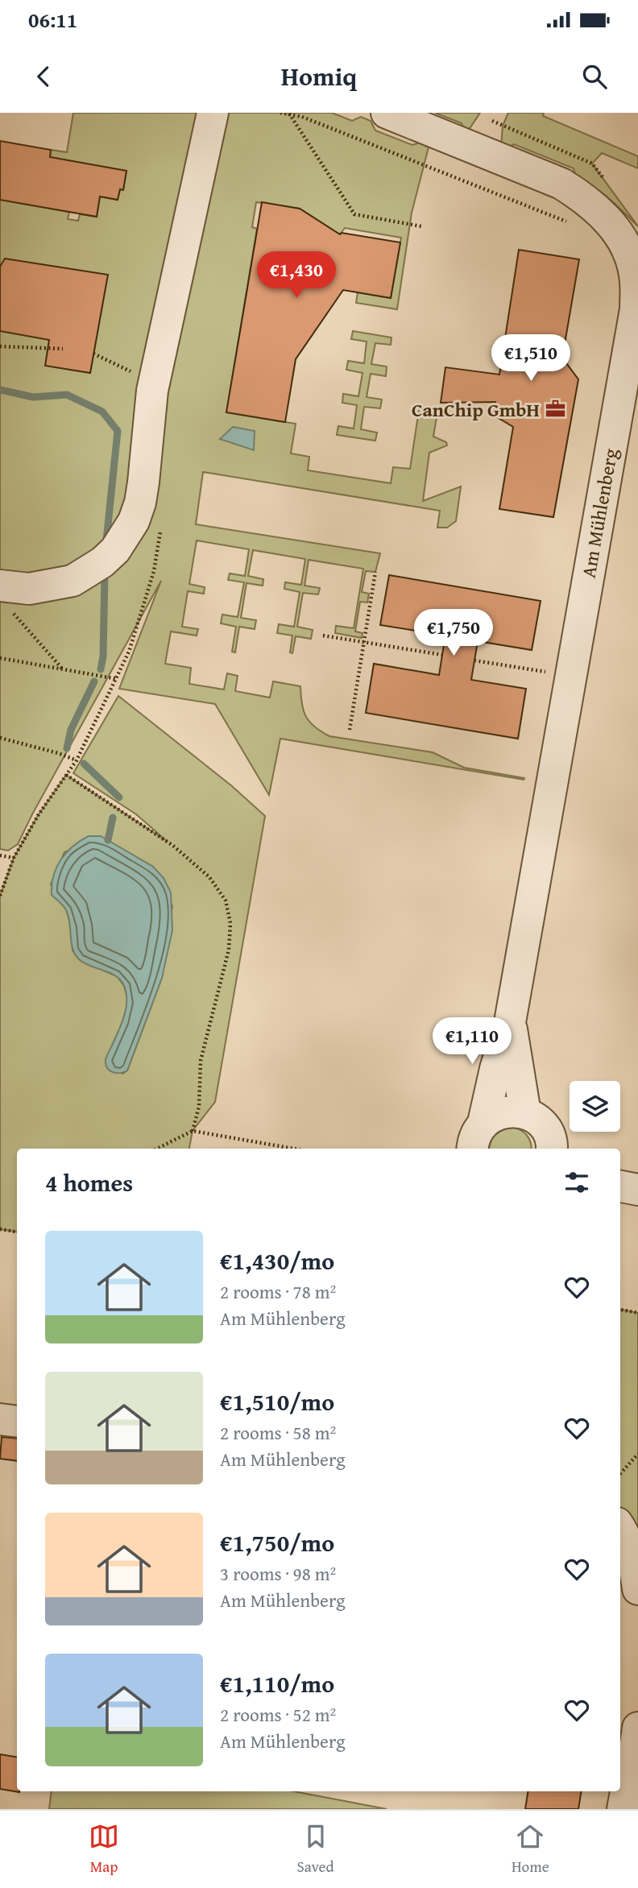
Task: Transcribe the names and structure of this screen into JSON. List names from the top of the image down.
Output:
{
  "streets": {
    "street": ["Am Mühlenberg"]
  },
  "places": {
    "office": ["CanChip GmbH"]
  },
  "page": {
    "status": "06:11",
    "header": "Homiq",
    "price": [
      "€1,430",
      "€1,510",
      "€1,750",
      "€1,110"
    ],
    "heading": "4 homes",
    "list": [
      {
        "name": "€1,430/mo",
        "note": "2 rooms · 78 m² · Am Mühlenberg"
      },
      {
        "name": "€1,510/mo",
        "note": "2 rooms · 58 m² · Am Mühlenberg"
      },
      {
        "name": "€1,750/mo",
        "note": "3 rooms · 98 m² · Am Mühlenberg"
      },
      {
        "name": "€1,110/mo",
        "note": "2 rooms · 52 m² · Am Mühlenberg"
      }
    ],
    "tabs": ["Map", "Saved", "Home"]
  }
}
